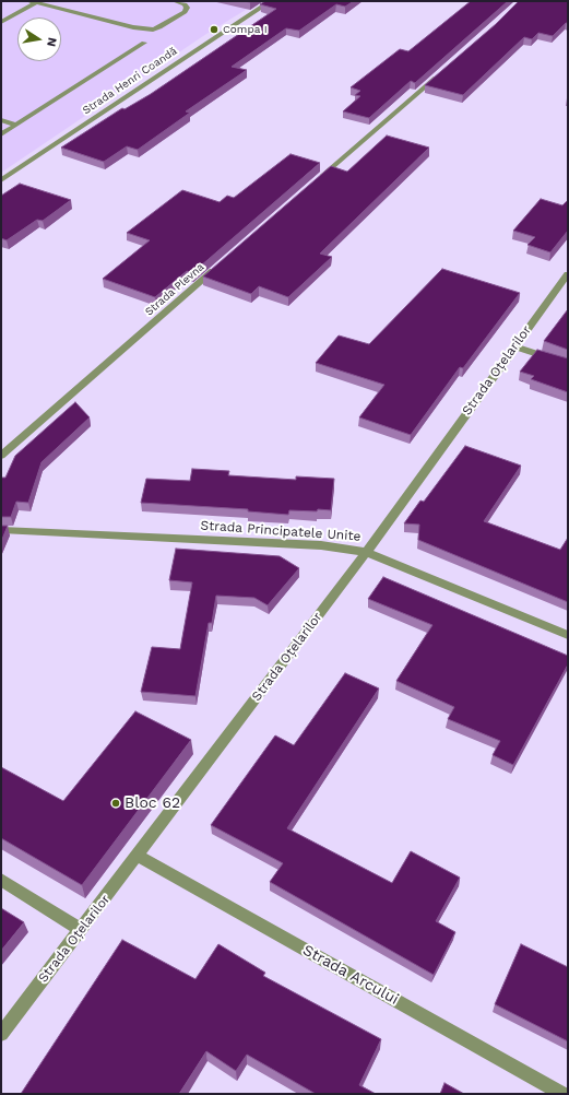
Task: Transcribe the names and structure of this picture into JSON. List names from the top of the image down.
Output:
{
  "streets": {
    "street": [
      "Strada Henri Coandă",
      "Strada Plevna",
      "Strada Oțelarilor",
      "Strada Principatele Unite",
      "Strada Arcului"
    ]
  },
  "crossings": [
    ["Strada Oțelarilor", "Strada Principatele Unite"],
    ["Strada Oțelarilor", "Strada Arcului"]
  ],
  "places": ["Compa I", "Bloc 62"],
  "north": "right"
}
